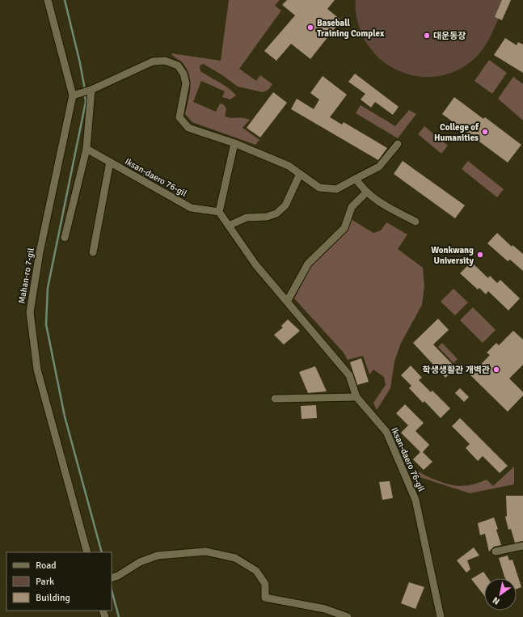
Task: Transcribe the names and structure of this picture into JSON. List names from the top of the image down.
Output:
{
  "streets": {
    "street": ["Iksan-daero 76-gil", "Mahan-ro 7-gil"]
  },
  "places": [
    "Baseball Training Complex",
    "대운동장",
    "College of Humanities",
    "Wonkwang University",
    "학생생활관 개벽관"
  ],
  "legend": ["Road", "Park", "Building"],
  "north": "bottom left"
}
